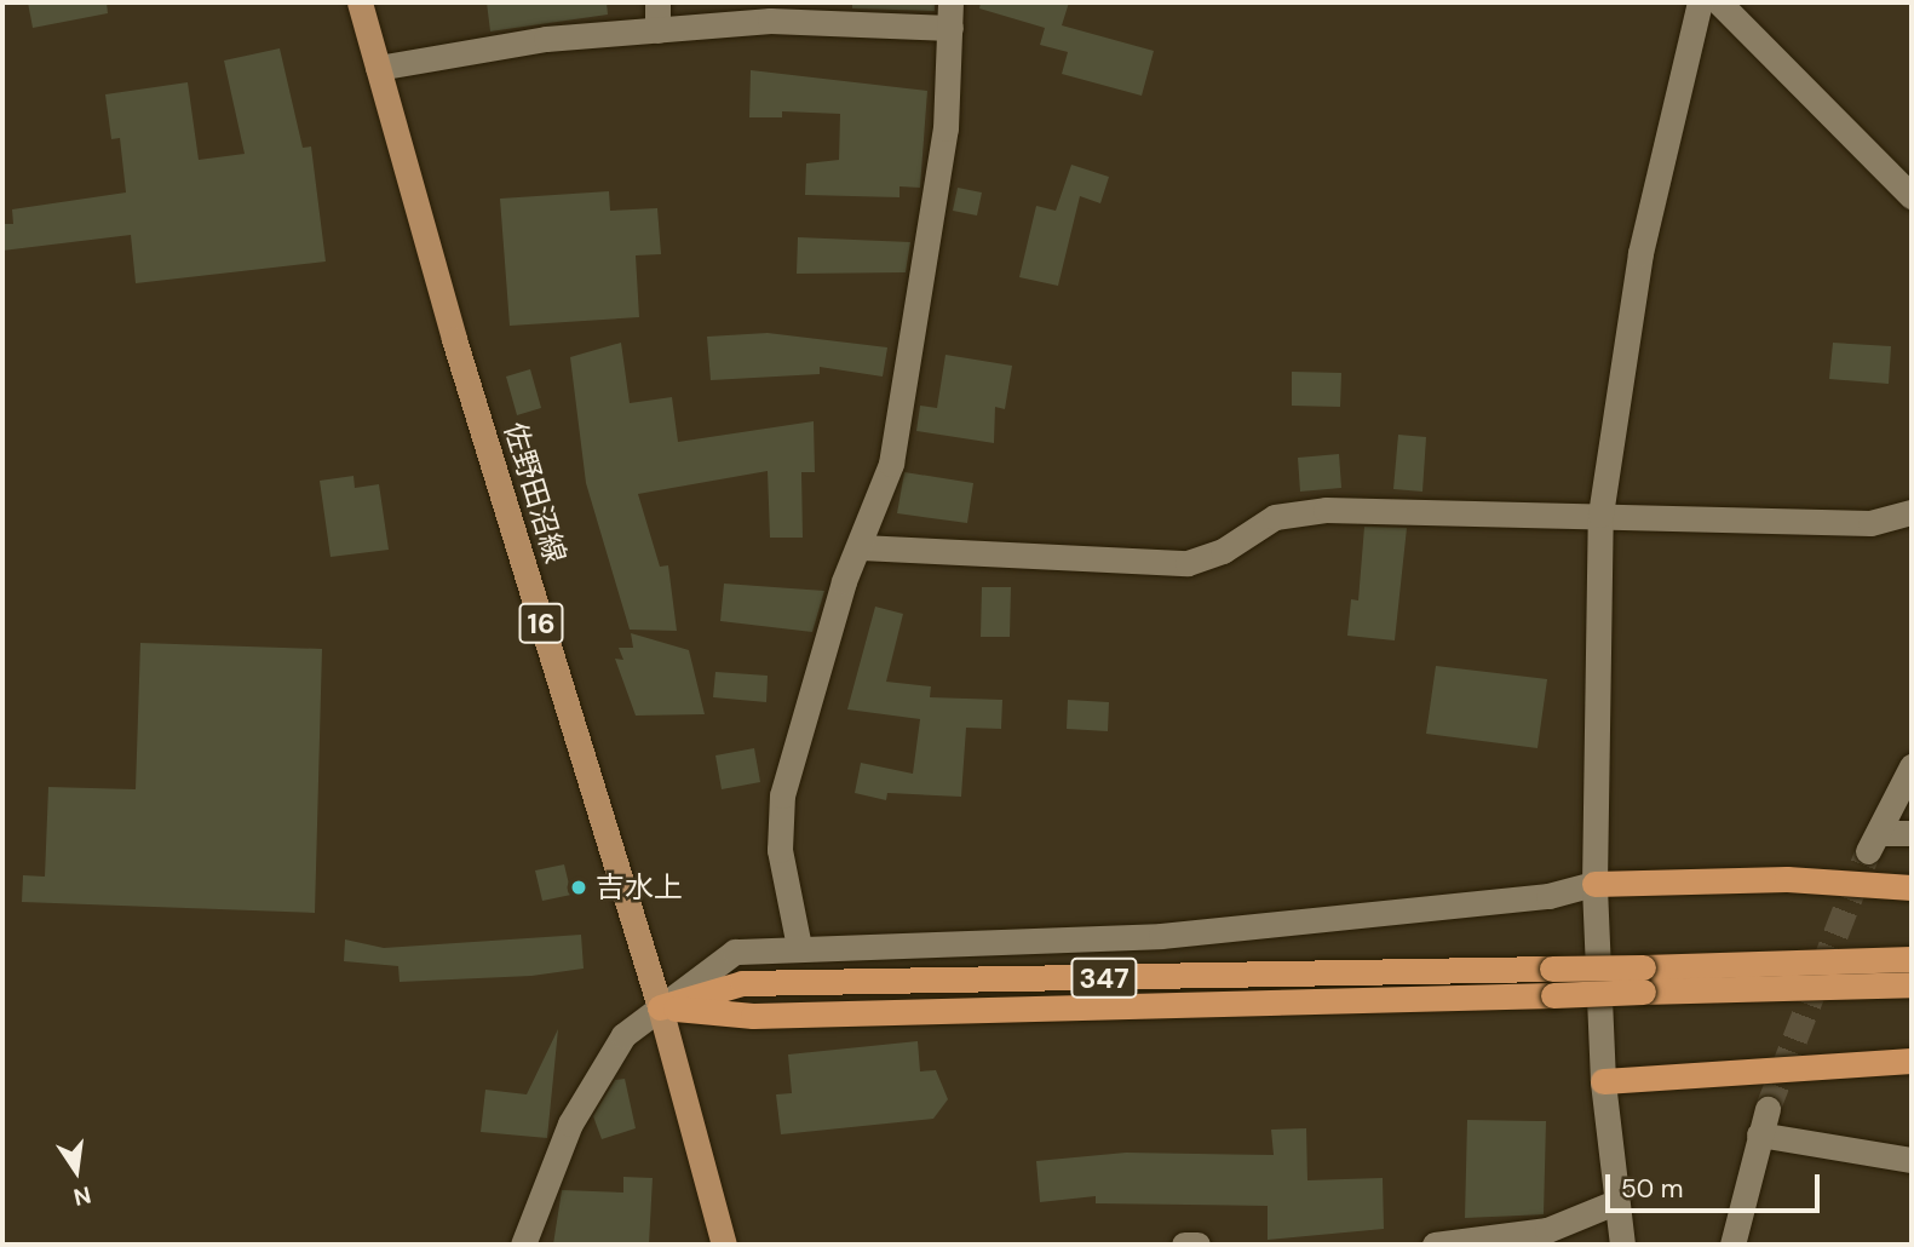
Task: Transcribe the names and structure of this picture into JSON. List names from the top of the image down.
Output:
{
  "streets": {
    "highway": ["347"],
    "main road": ["佐野田沼線", "16"]
  },
  "crossings": [
    ["佐野田沼線", "347"]
  ],
  "places": ["吉水上"],
  "scale_bar": "50 m",
  "north": "bottom"
}
